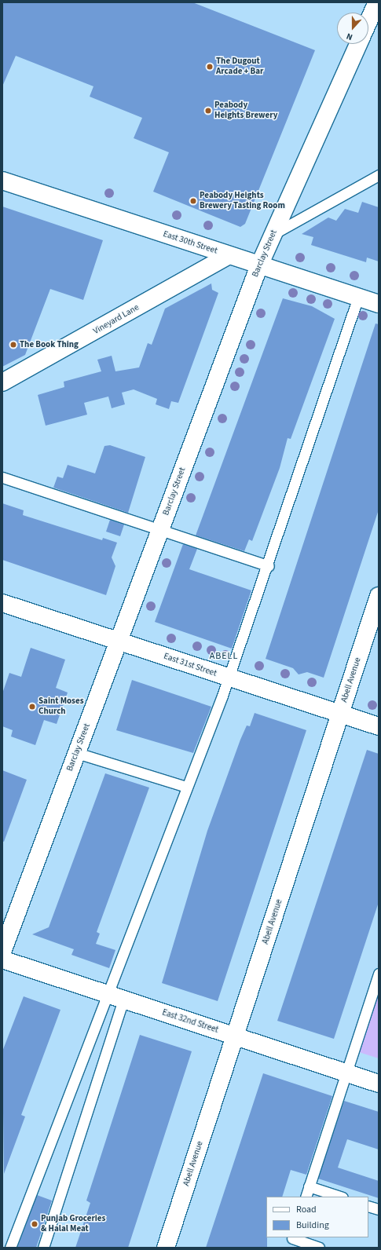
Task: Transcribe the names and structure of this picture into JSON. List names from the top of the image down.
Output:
{
  "streets": {
    "street": [
      "East 30th Street",
      "Barclay Street",
      "Vineyard Lane",
      "East 31st Street",
      "Abell Avenue",
      "East 32nd Street"
    ]
  },
  "crossings": [
    ["East 30th Street", "Barclay Street"],
    ["East 30th Street", "Vineyard Lane"],
    ["Barclay Street", "East 31st Street"],
    ["East 31st Street", "Abell Avenue"],
    ["Abell Avenue", "East 32nd Street"]
  ],
  "districts": ["ABELL"],
  "places": [
    "The Dugout Arcade + Bar",
    "Peabody Heights Brewery",
    "Peabody Heights Brewery Tasting Room",
    "The Book Thing",
    "Saint Moses Church",
    "Punjab Groceries & Halal Meat"
  ],
  "legend": ["Road", "Building"],
  "north": "bottom"
}
